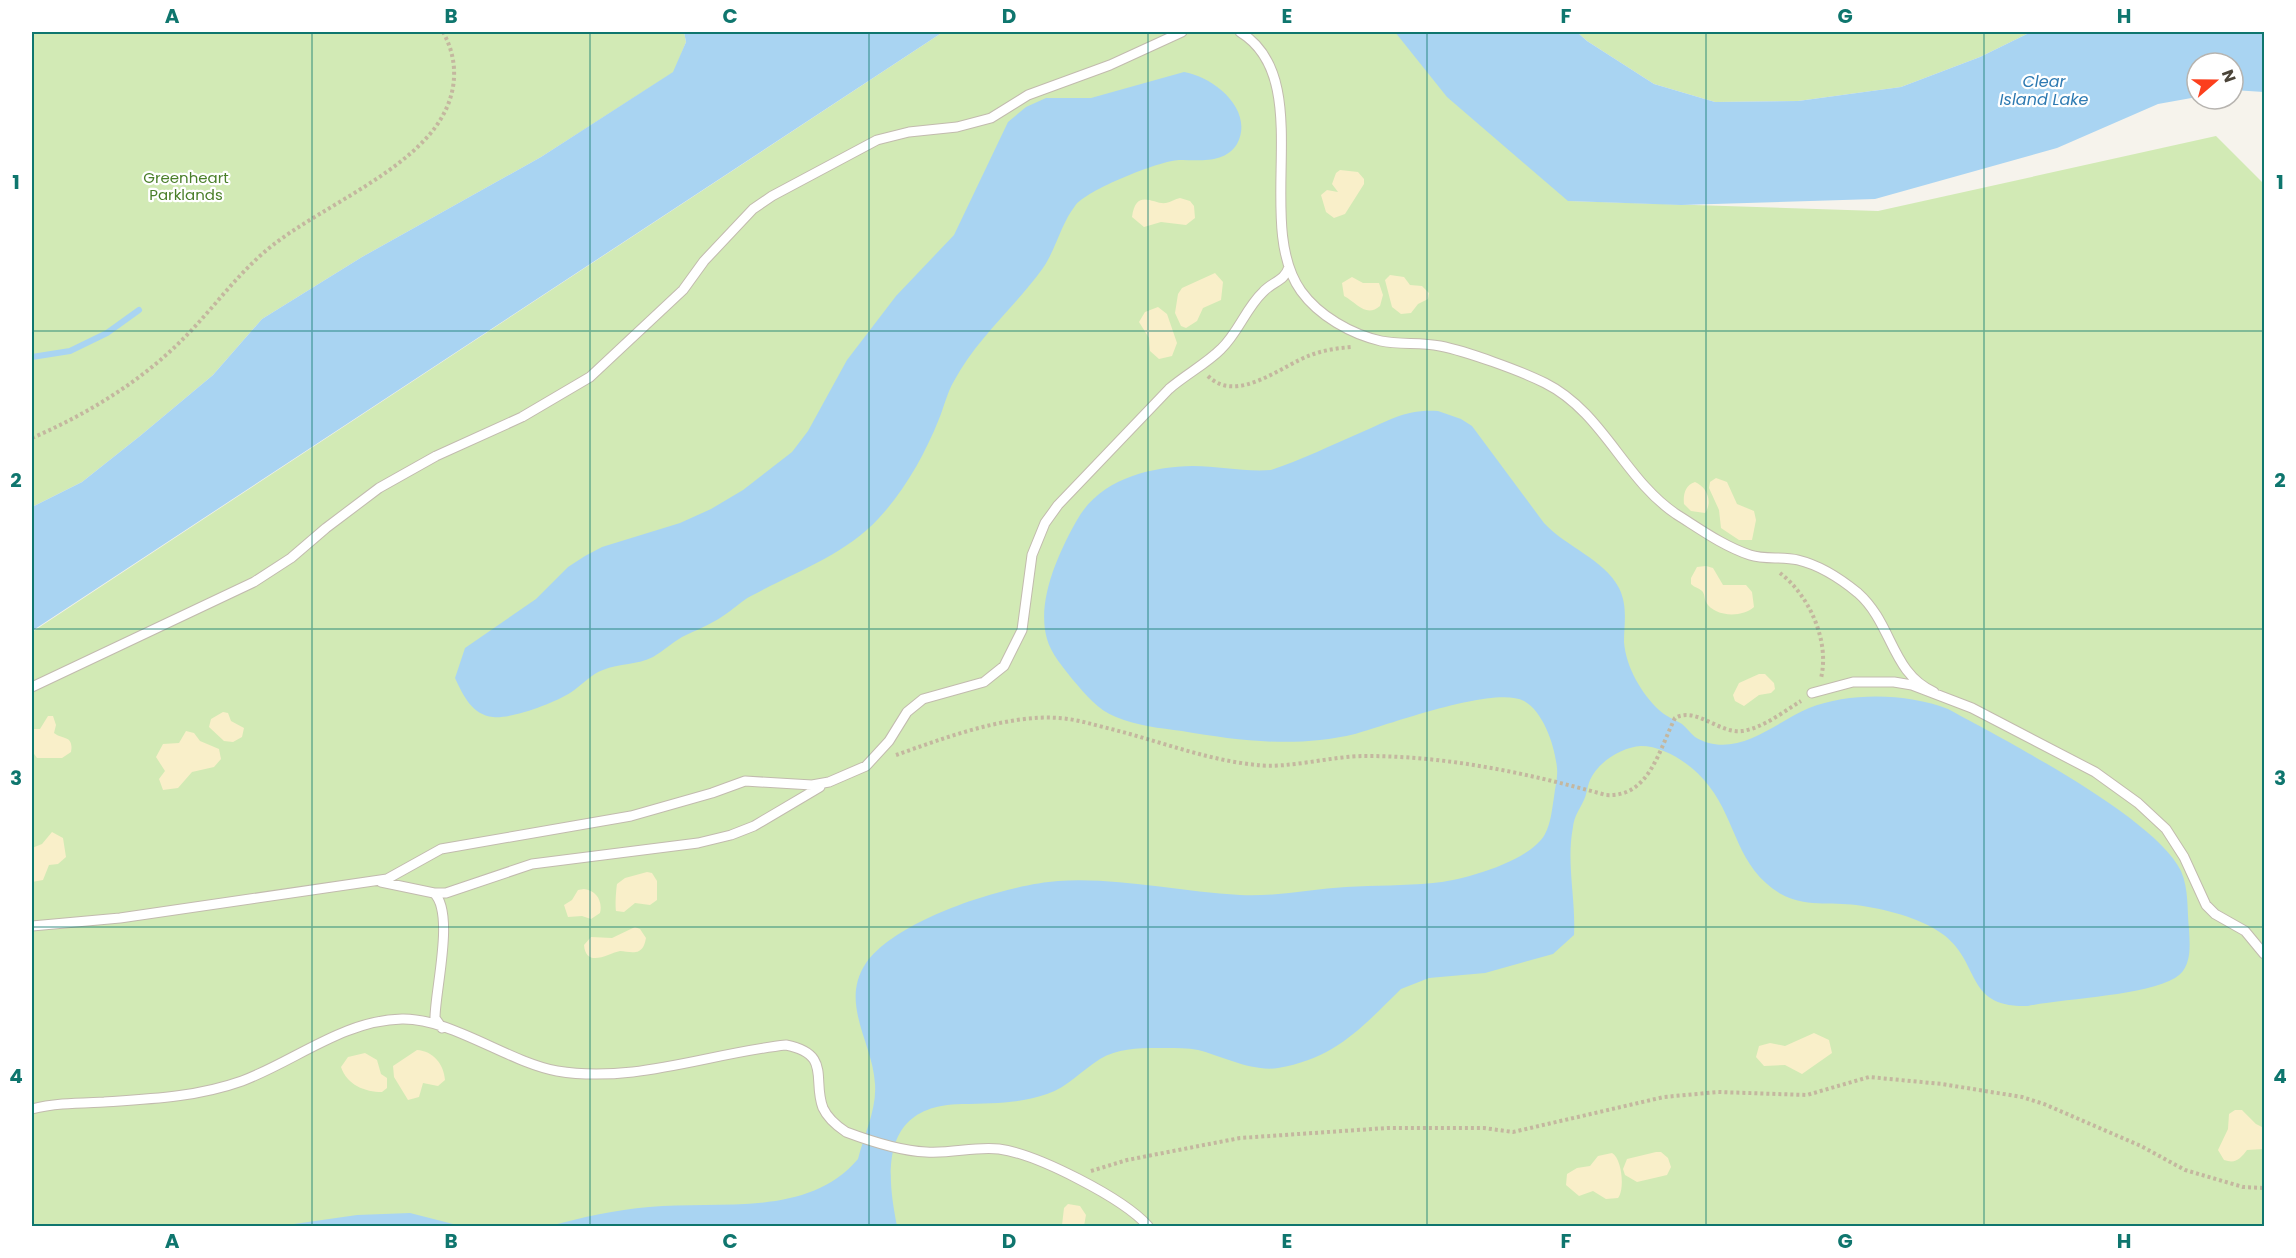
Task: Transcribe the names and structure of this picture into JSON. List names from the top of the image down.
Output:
{
  "water": ["Clear Island Lake"],
  "parks": ["Greenheart Parklands"],
  "north": "right",
  "grid": {
    "columns": [
      "A",
      "B",
      "C",
      "D",
      "E",
      "F",
      "G",
      "H"
    ],
    "rows": [
      "1",
      "2",
      "3",
      "4"
    ]
  }
}
